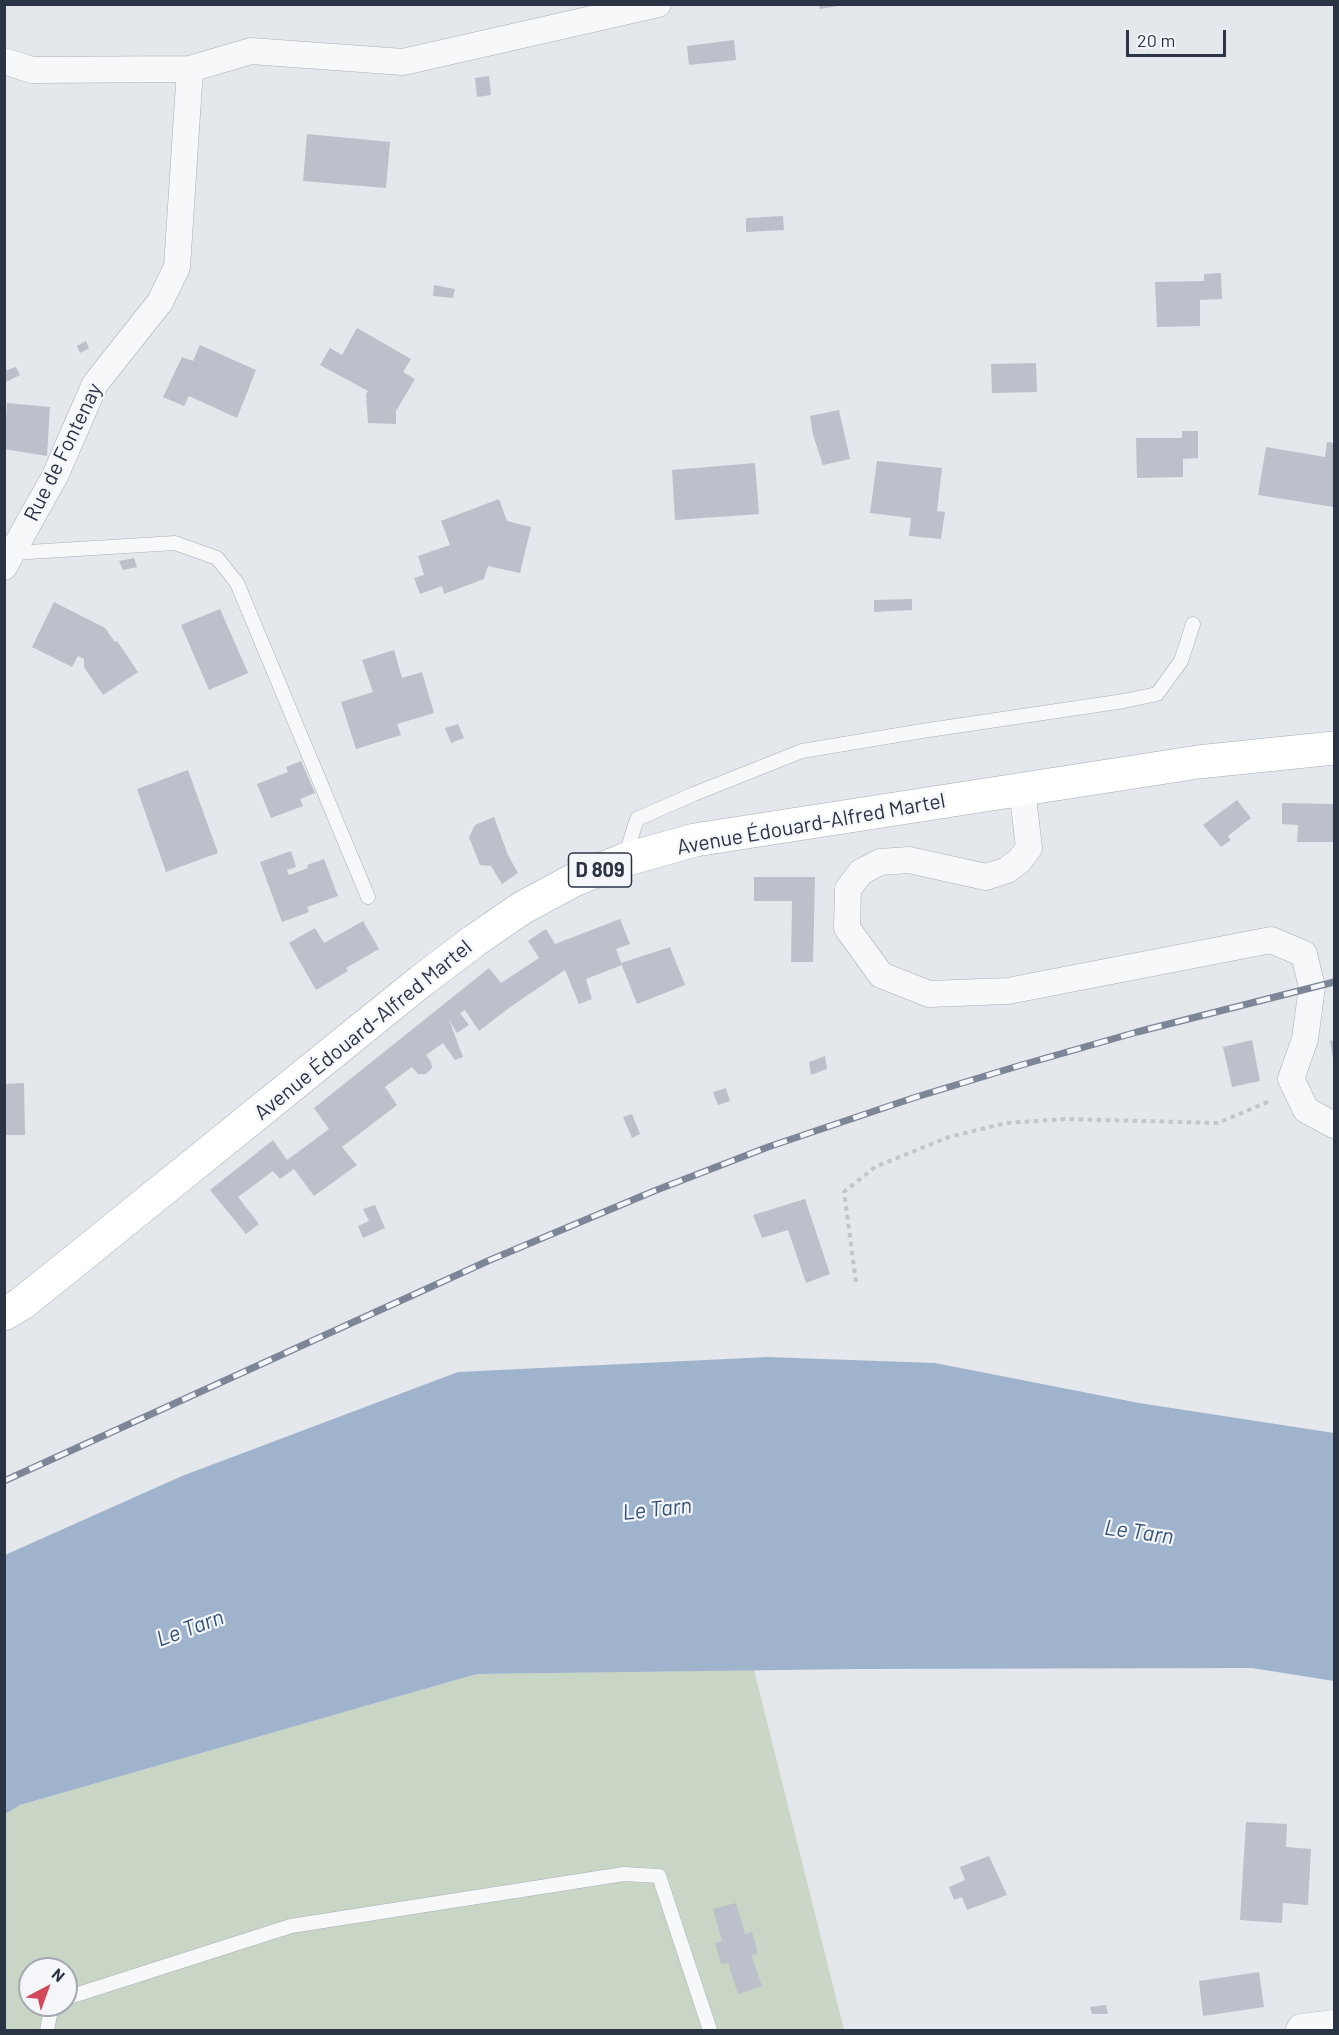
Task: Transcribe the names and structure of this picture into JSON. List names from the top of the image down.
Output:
{
  "streets": {
    "main road": ["Avenue Édouard-Alfred Martel", "D 809"],
    "street": ["Rue de Fontenay"]
  },
  "water": ["Le Tarn"],
  "scale_bar": "20 m",
  "north": "top right"
}
